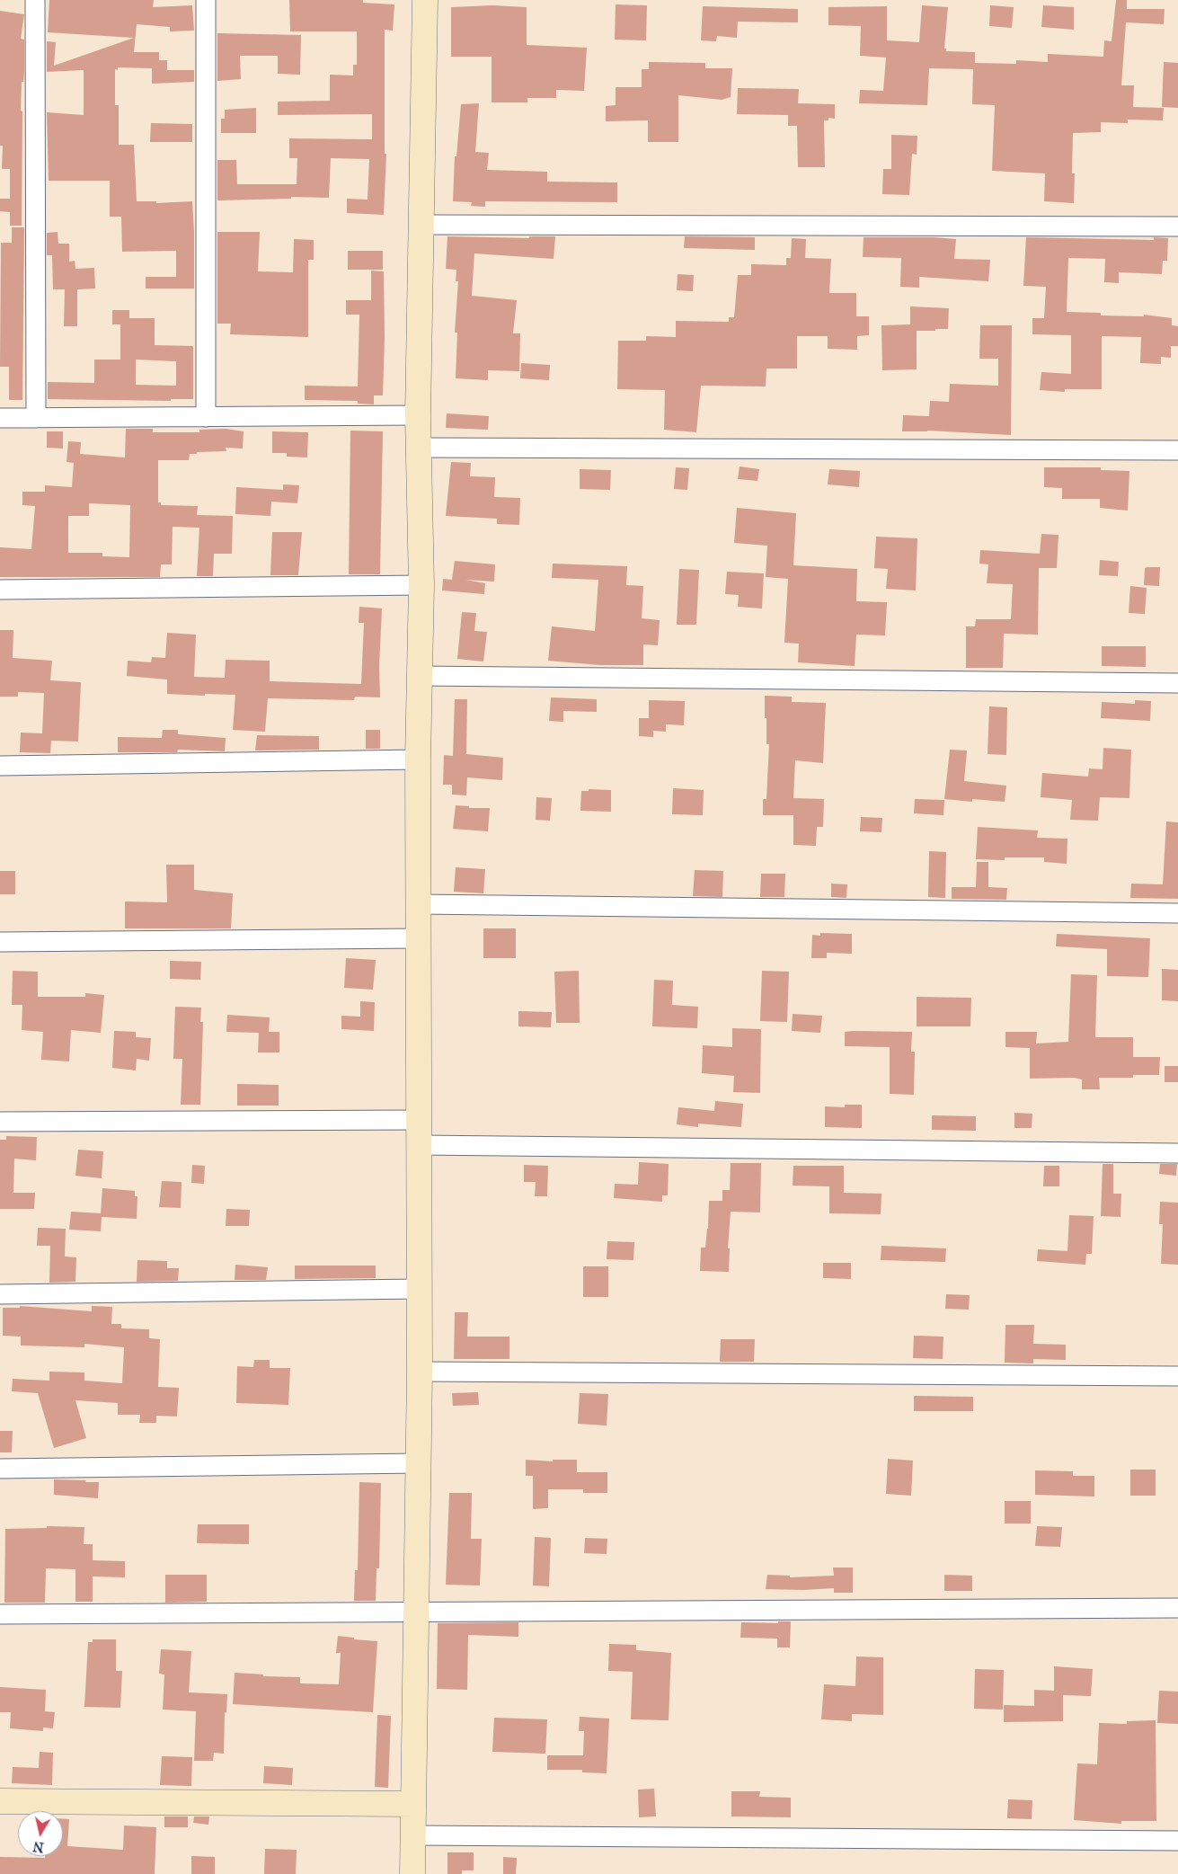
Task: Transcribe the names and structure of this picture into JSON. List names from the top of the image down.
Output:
{
  "north": "bottom"
}
